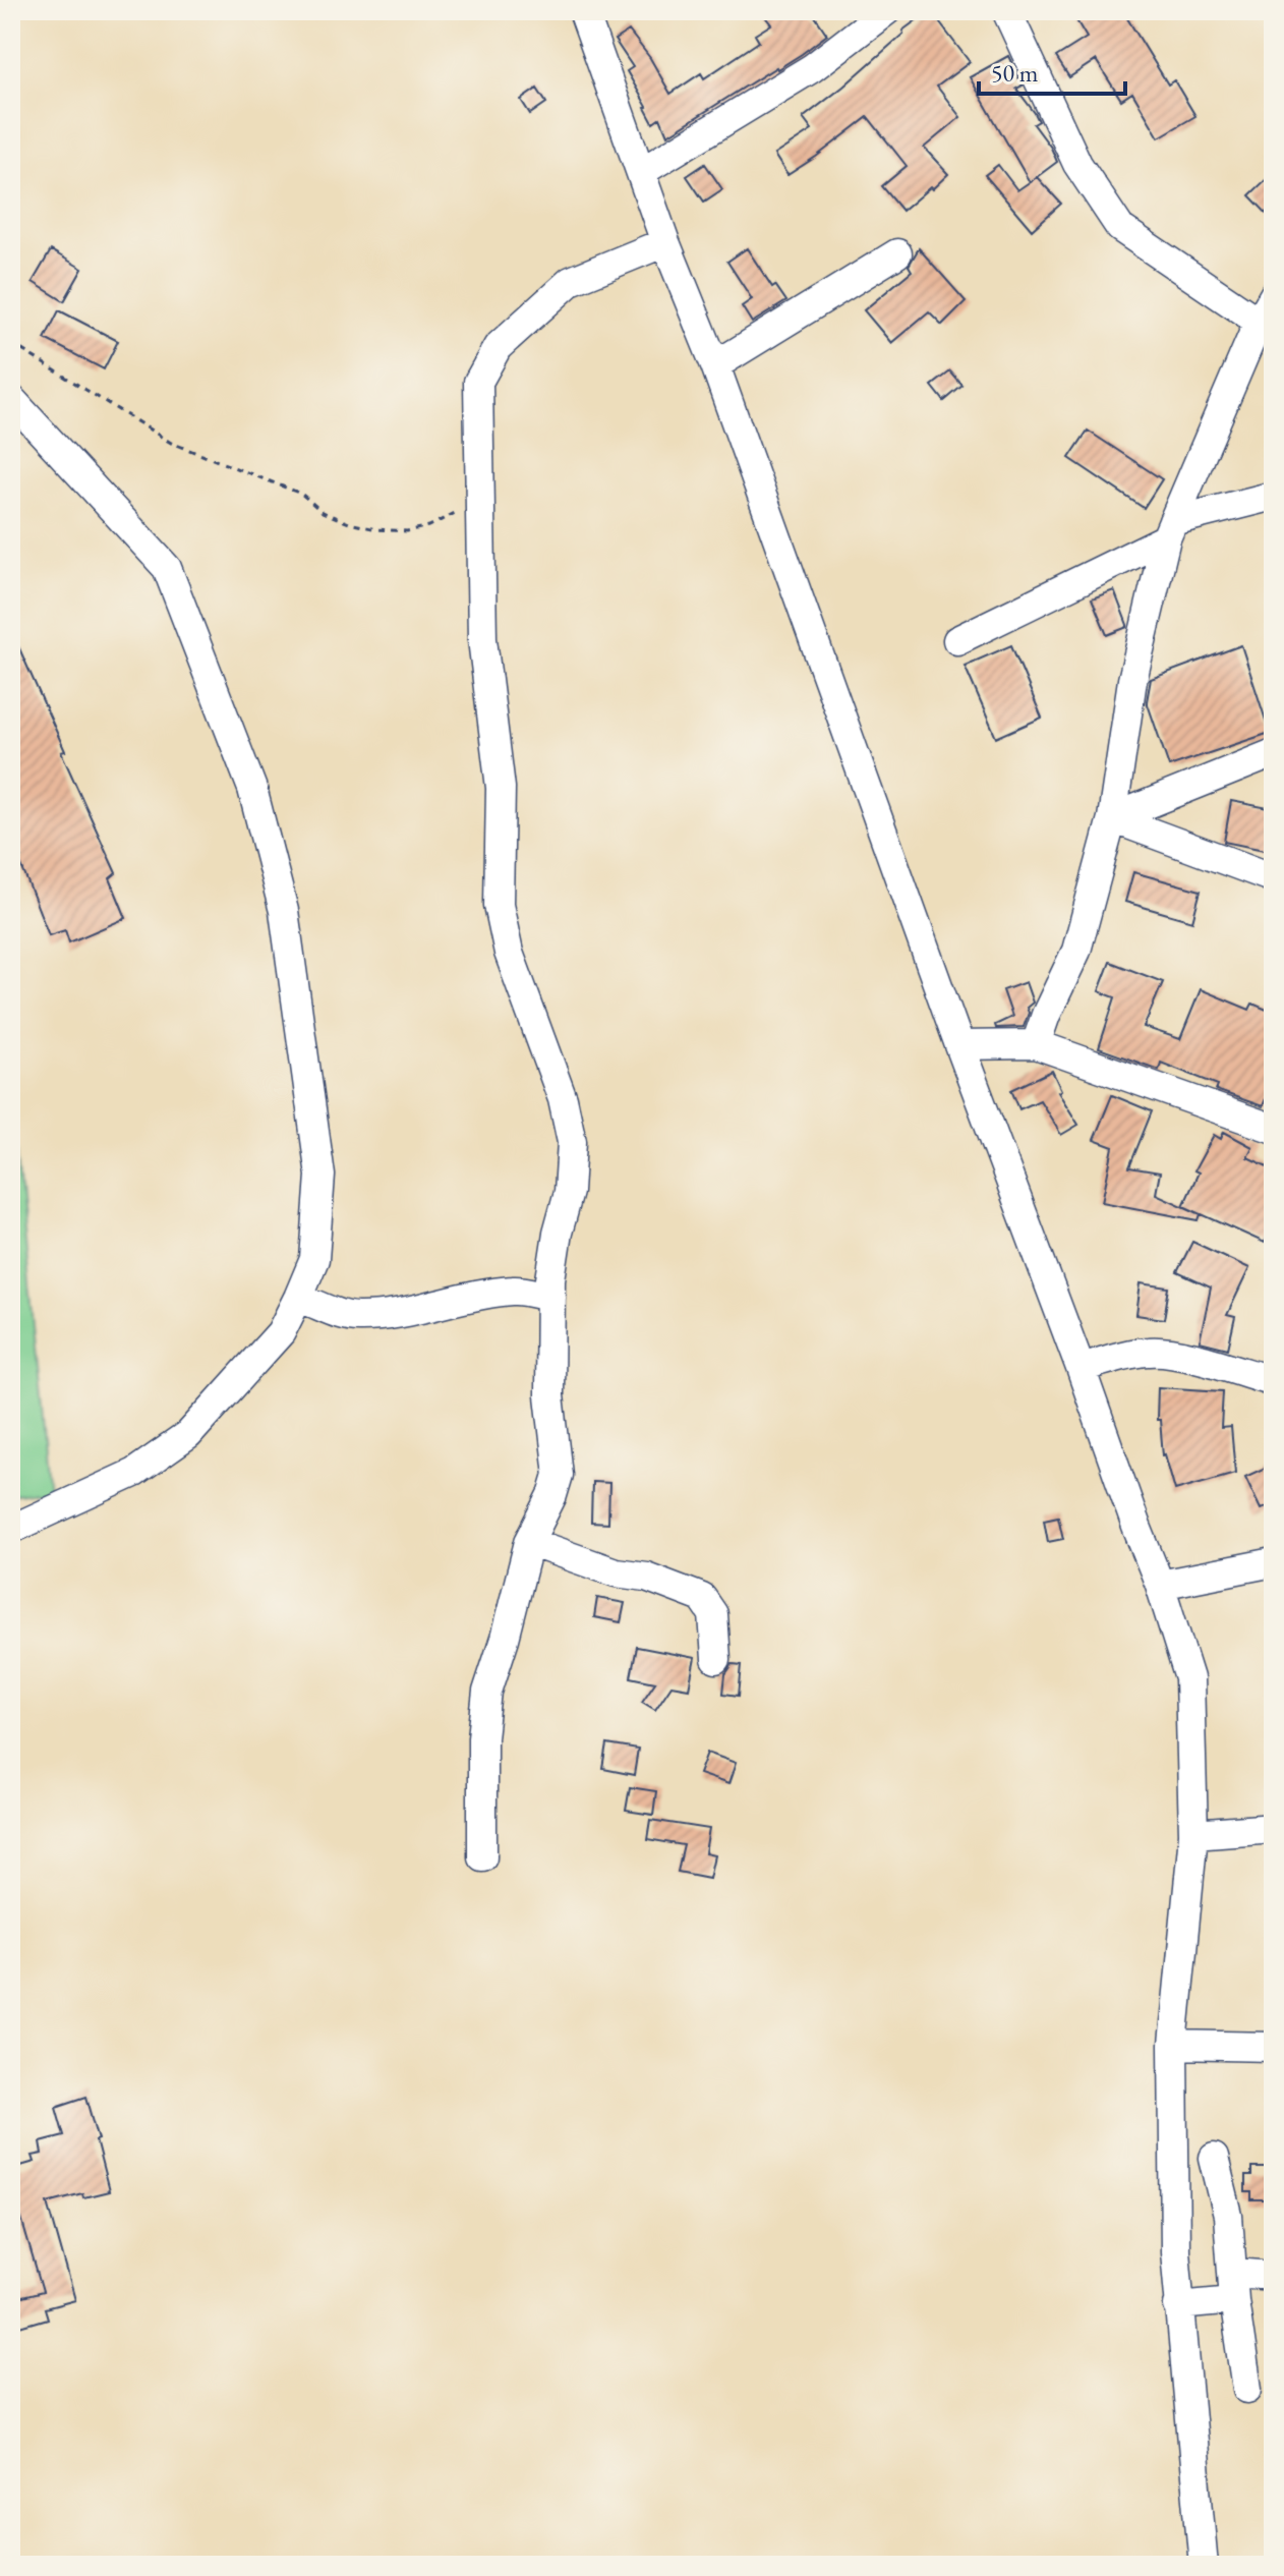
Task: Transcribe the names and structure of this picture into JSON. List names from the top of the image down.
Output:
{
  "scale_bar": "50 m"
}
